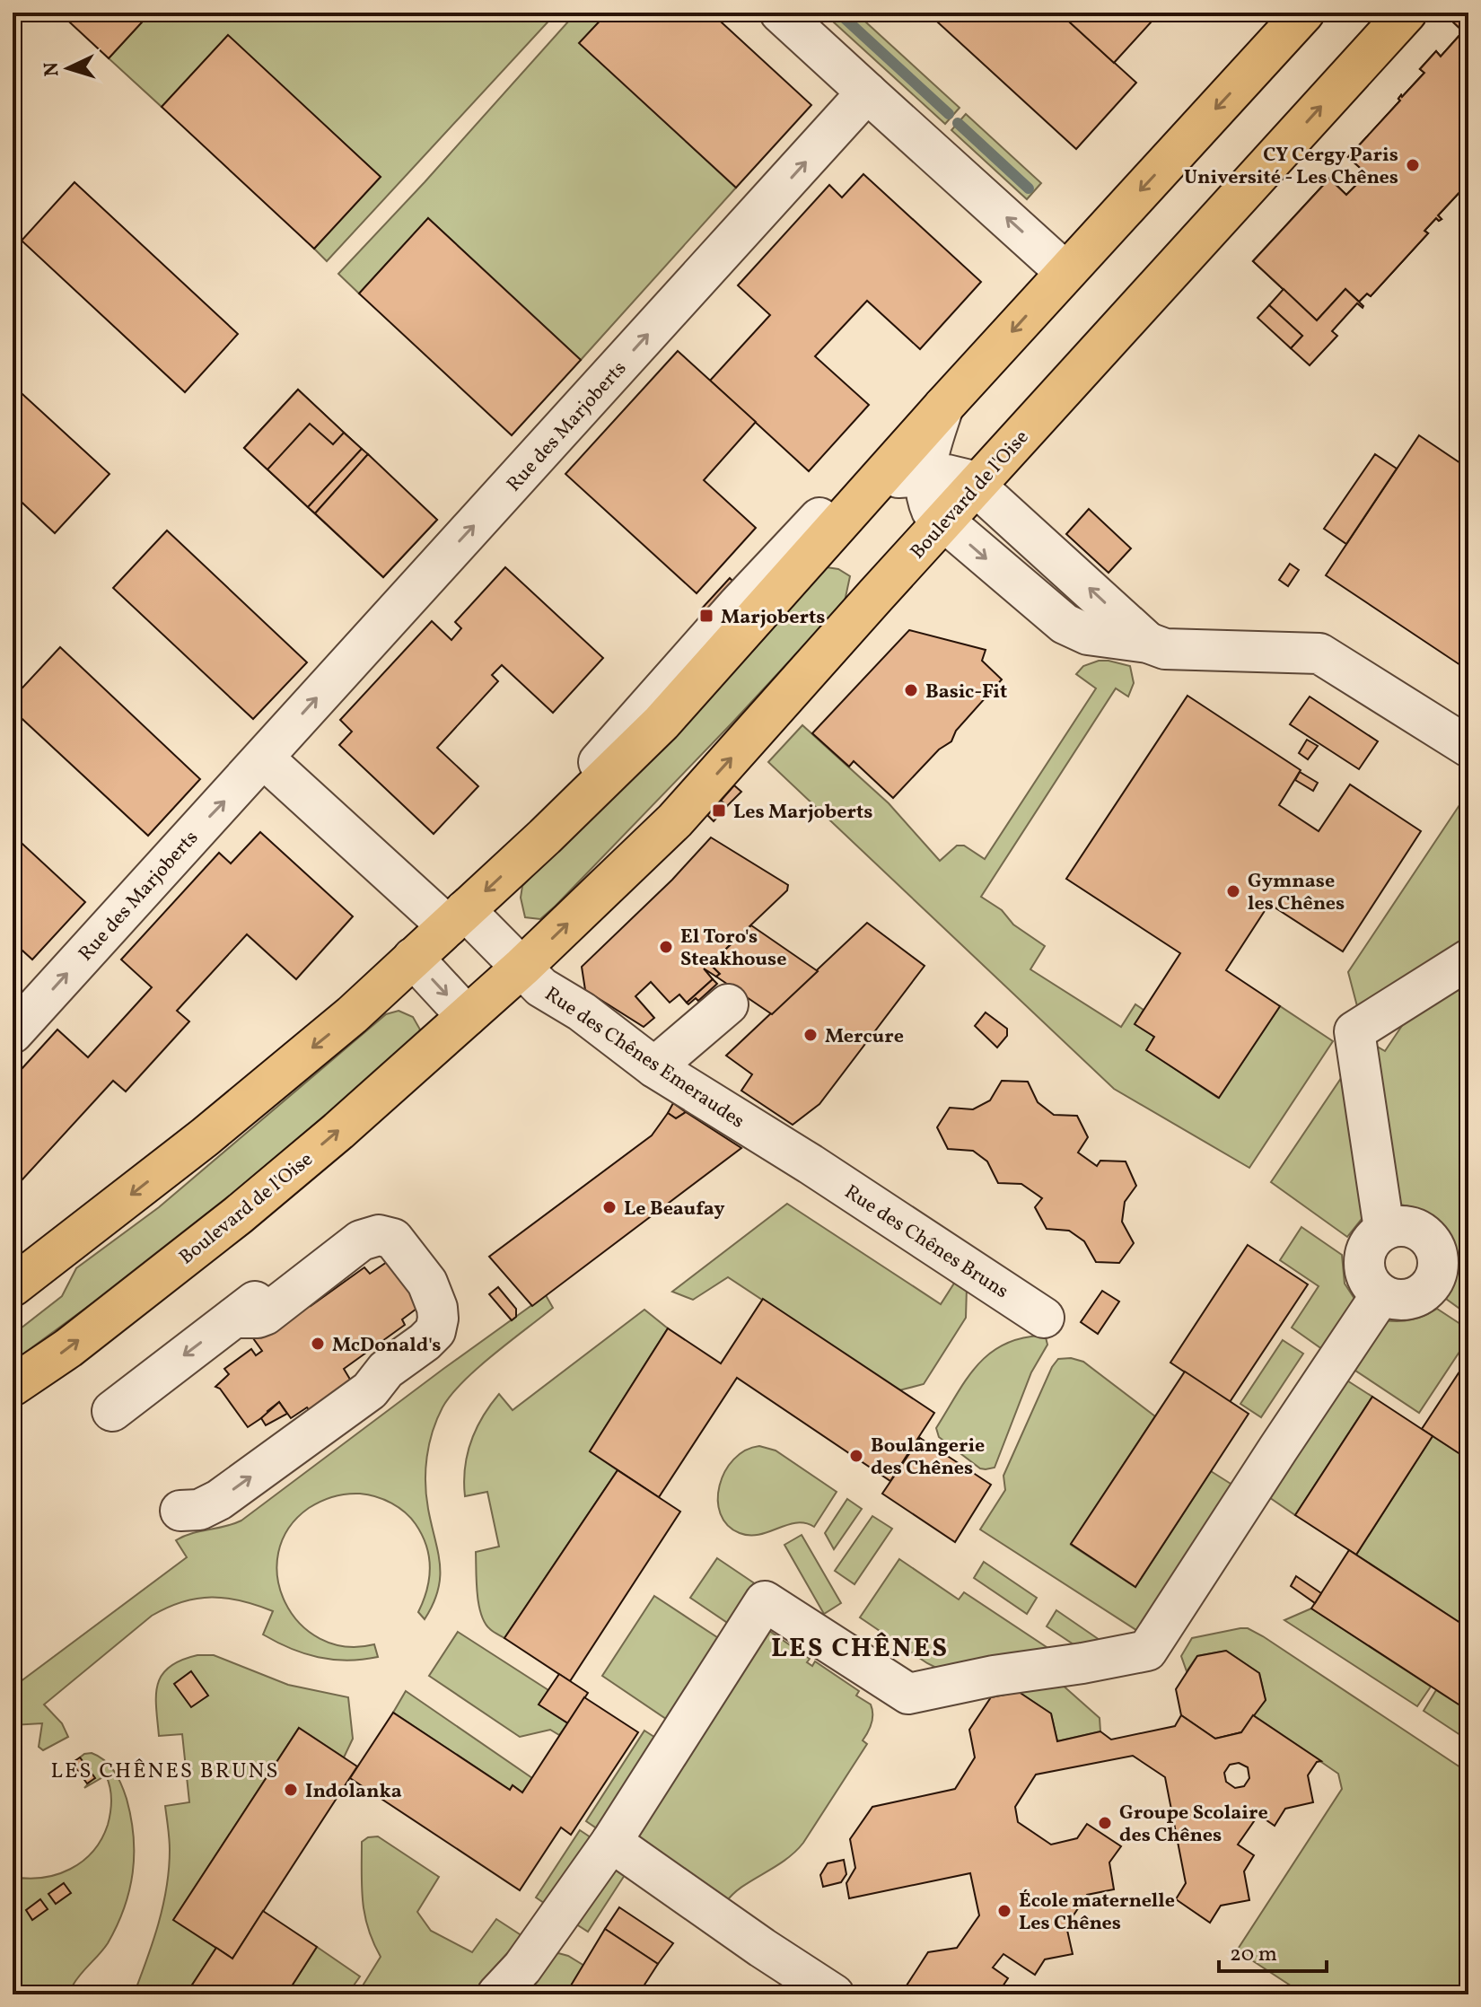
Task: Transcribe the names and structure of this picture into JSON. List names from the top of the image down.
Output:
{
  "streets": {
    "main road": ["Boulevard de l'Oise"],
    "street": ["Rue des Marjoberts", "Rue des Chênes Emeraudes", "Rue des Chênes Bruns"]
  },
  "crossings": [
    ["Boulevard de l'Oise", "Rue des Chênes Emeraudes"],
    ["Rue des Chênes Emeraudes", "Rue des Chênes Bruns"]
  ],
  "districts": ["LES CHÊNES", "LES CHÊNES BRUNS"],
  "places": {
    "other": [
      "CY Cergy Paris Université - Les Chênes",
      "Basic-Fit",
      "Gymnase les Chênes",
      "El Toro's Steakhouse",
      "Mercure",
      "Le Beaufay",
      "McDonald's",
      "Boulangerie des Chênes",
      "Indolanka",
      "Groupe Scolaire des Chênes",
      "École maternelle Les Chênes"
    ],
    "transit": ["Marjoberts", "Les Marjoberts"]
  },
  "scale_bar": "20 m",
  "north": "left"
}
